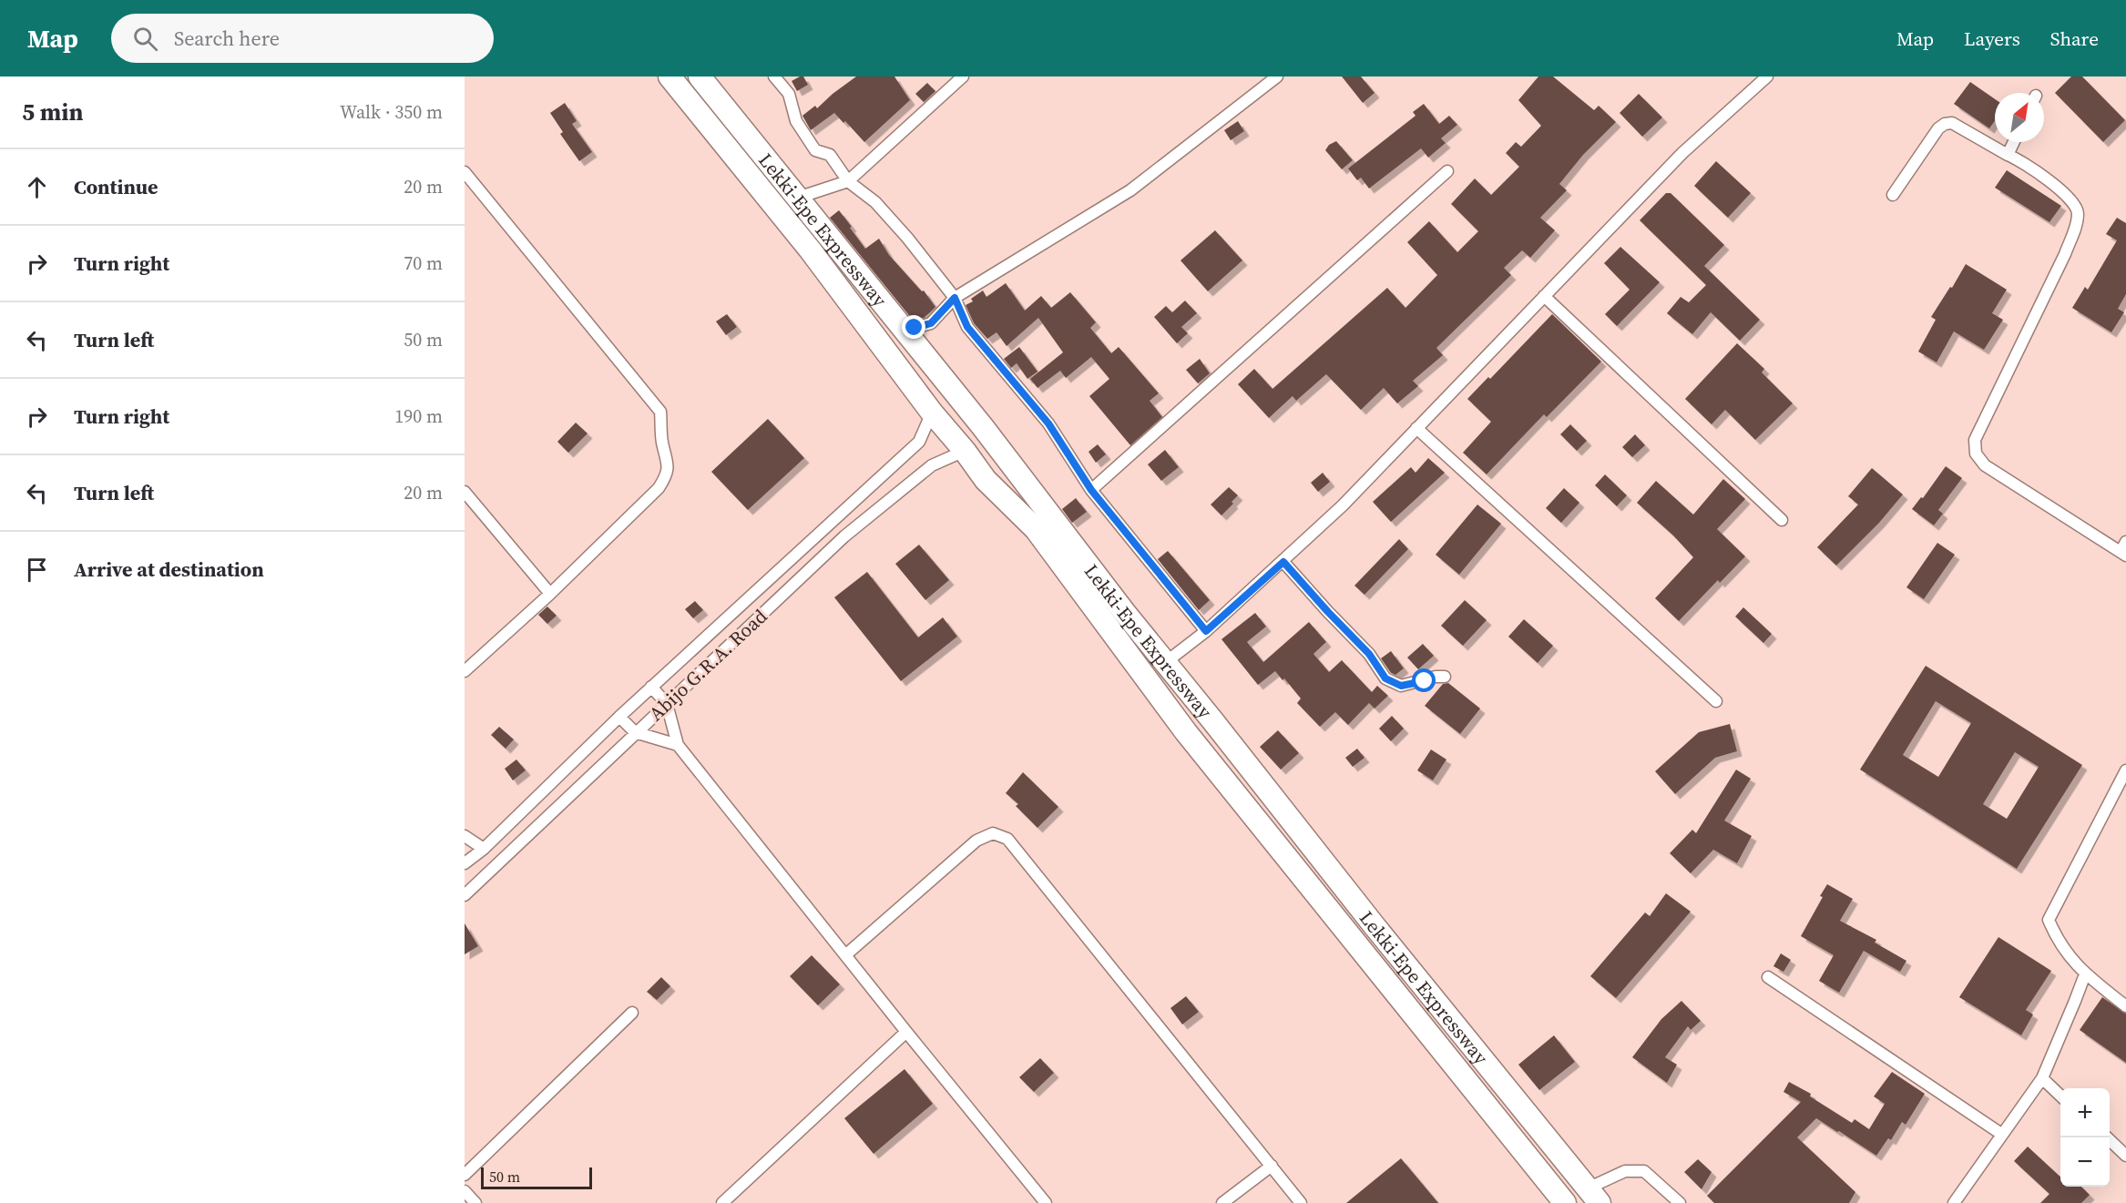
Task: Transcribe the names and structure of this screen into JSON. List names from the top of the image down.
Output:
{
  "streets": {
    "highway": ["Lekki-Epe Expressway"],
    "street": ["Abijo G.R.A. Road"]
  },
  "crossings": [
    ["Lekki-Epe Expressway", "Abijo G.R.A. Road"]
  ],
  "scale_bar": "50 m",
  "north": "top right",
  "page": {
    "header": "Map",
    "search": "Search here",
    "nav": ["Map", "Layers", "Share"],
    "heading": ["5 min", "Walk · 350 m"],
    "list": [
      ["Continue", "20 m"],
      ["Turn right", "70 m"],
      ["Turn left", "50 m"],
      ["Turn right", "190 m"],
      ["Turn left", "20 m"],
      "Arrive at destination"
    ],
    "map_buttons": ["+", "−"],
    "scale": "50 m"
  }
}
